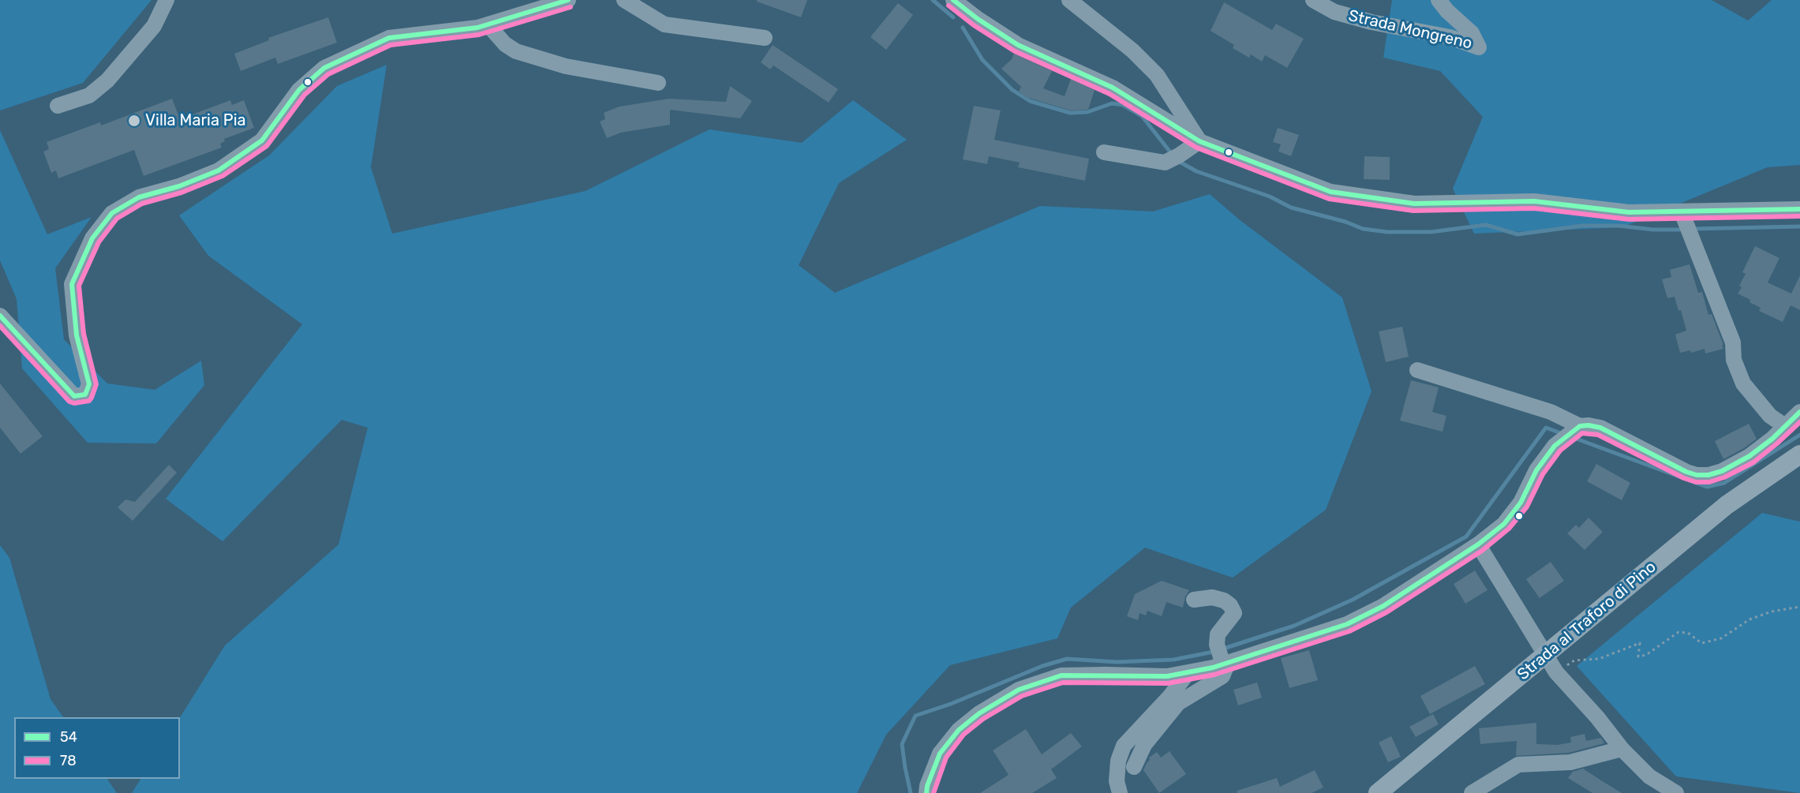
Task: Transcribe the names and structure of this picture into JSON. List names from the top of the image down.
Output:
{
  "streets": {
    "main road": ["Strada al Traforo di Pino"],
    "street": ["Strada Mongreno"]
  },
  "places": ["Villa Maria Pia"],
  "lines": ["transit line 54", "transit line 78"],
  "legend": ["54", "78"]
}
